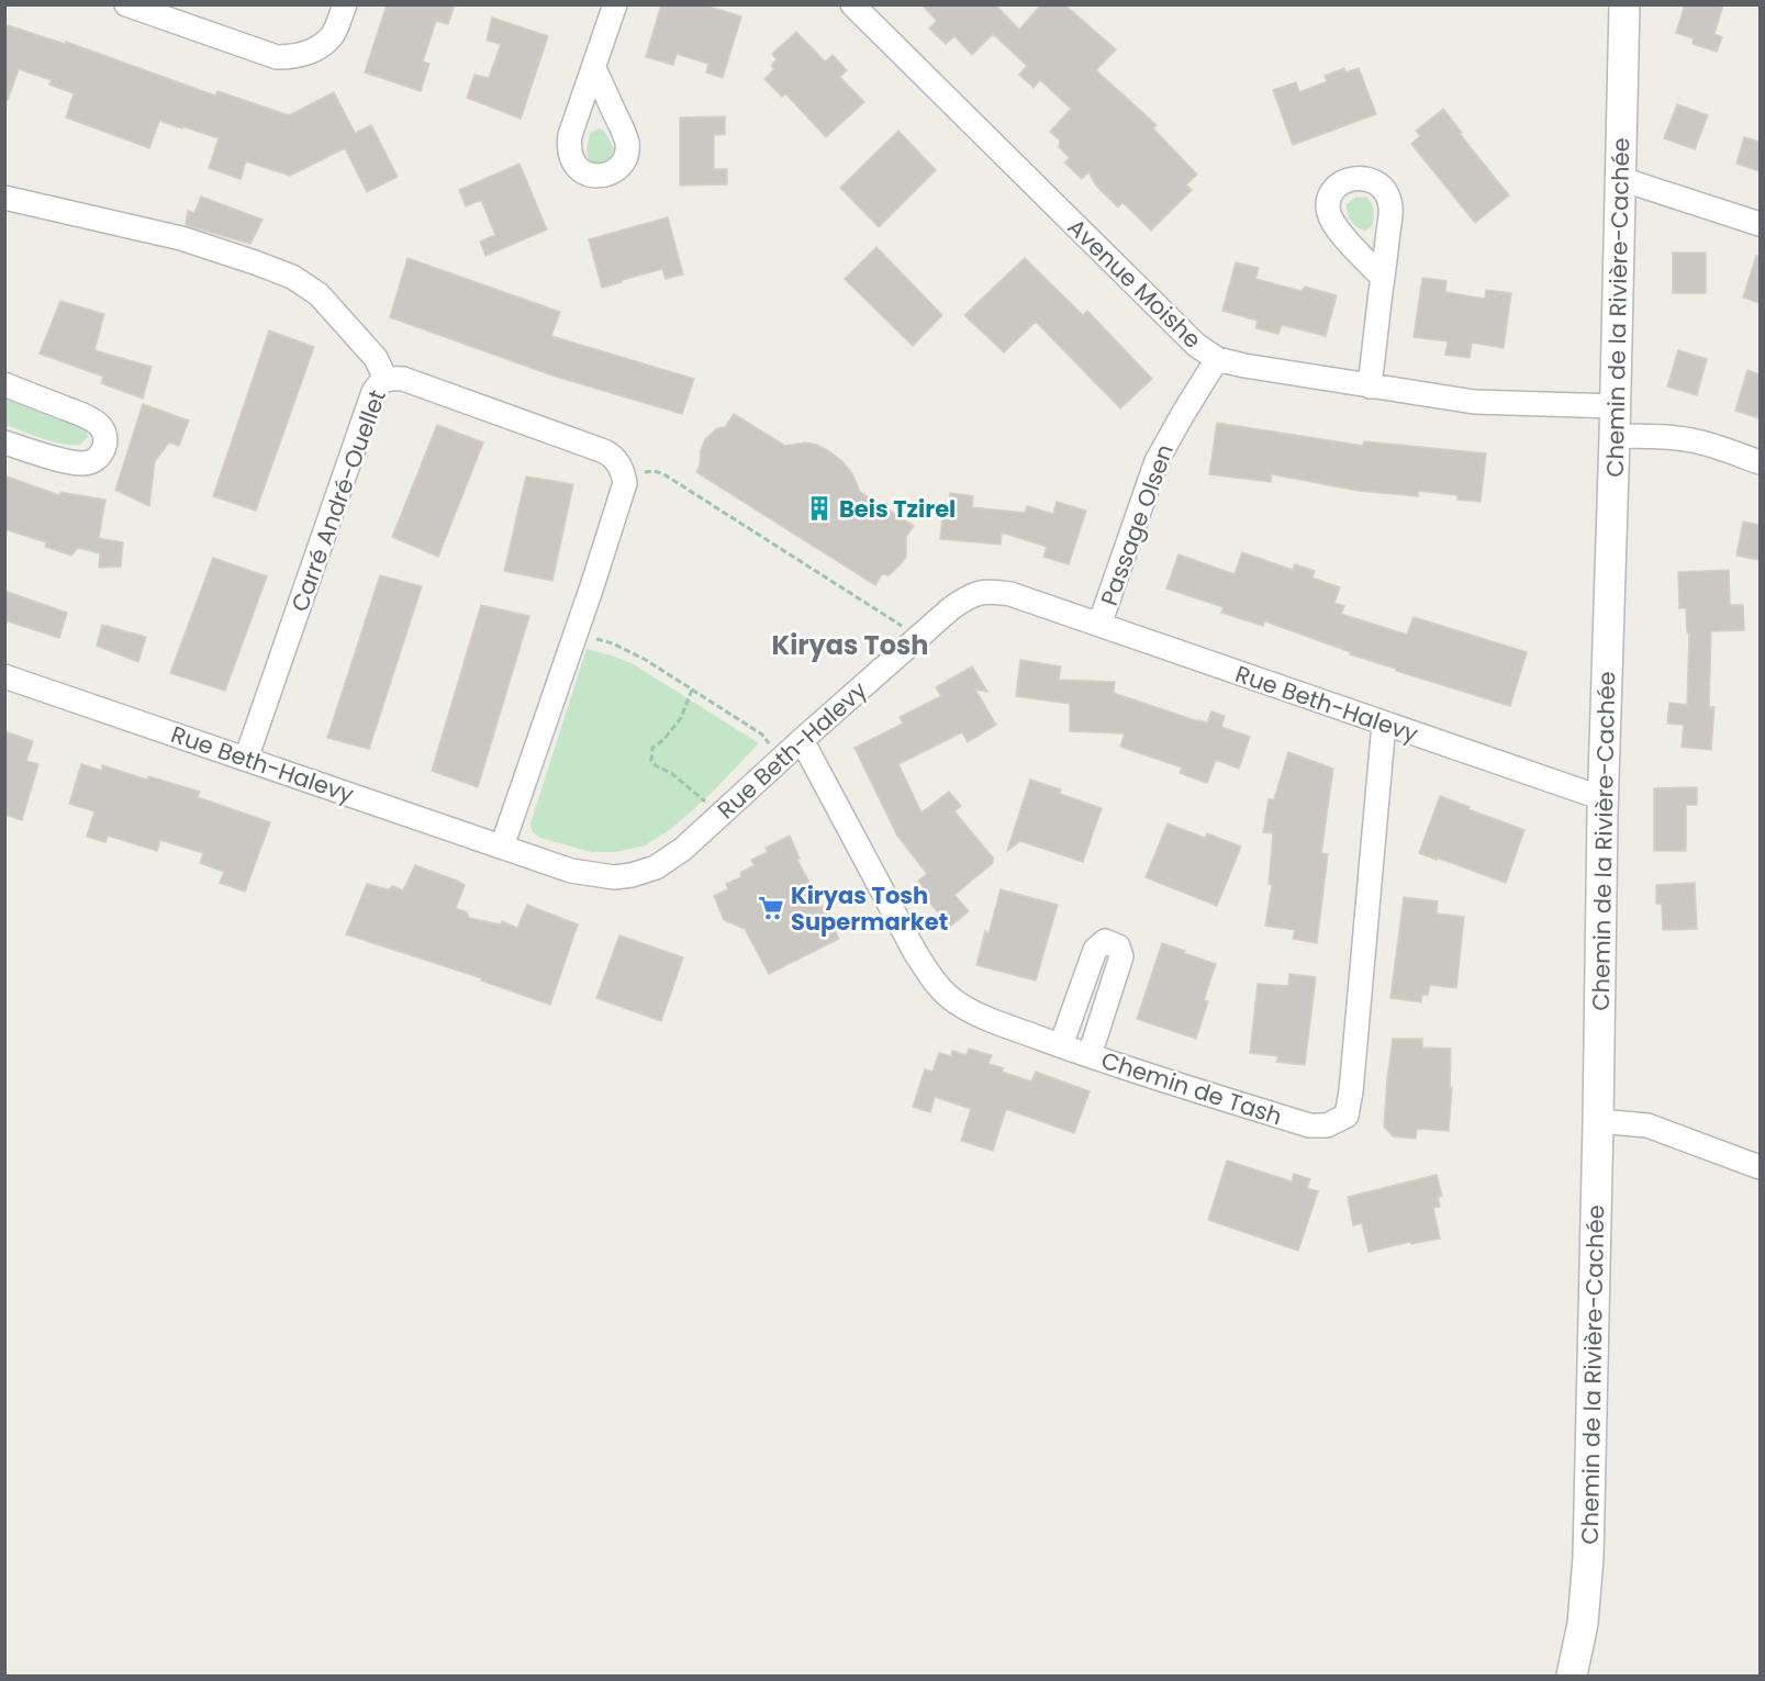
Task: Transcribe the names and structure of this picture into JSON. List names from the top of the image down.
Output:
{
  "streets": {
    "street": [
      "Avenue Moishe",
      "Chemin de la Rivière-Cachée",
      "Carré André-Ouellet",
      "Passage Olsen",
      "Rue Beth-Halevy",
      "Chemin de Tash"
    ]
  },
  "crossings": [
    ["Avenue Moishe", "Chemin de la Rivière-Cachée"],
    ["Avenue Moishe", "Passage Olsen"],
    ["Chemin de la Rivière-Cachée", "Rue Beth-Halevy"],
    ["Carré André-Ouellet", "Rue Beth-Halevy"],
    ["Passage Olsen", "Rue Beth-Halevy"],
    ["Rue Beth-Halevy", "Chemin de Tash"]
  ],
  "districts": ["Kiryas Tosh"],
  "places": {
    "building": ["Beis Tzirel"],
    "supermarket": ["Kiryas Tosh Supermarket"]
  }
}
